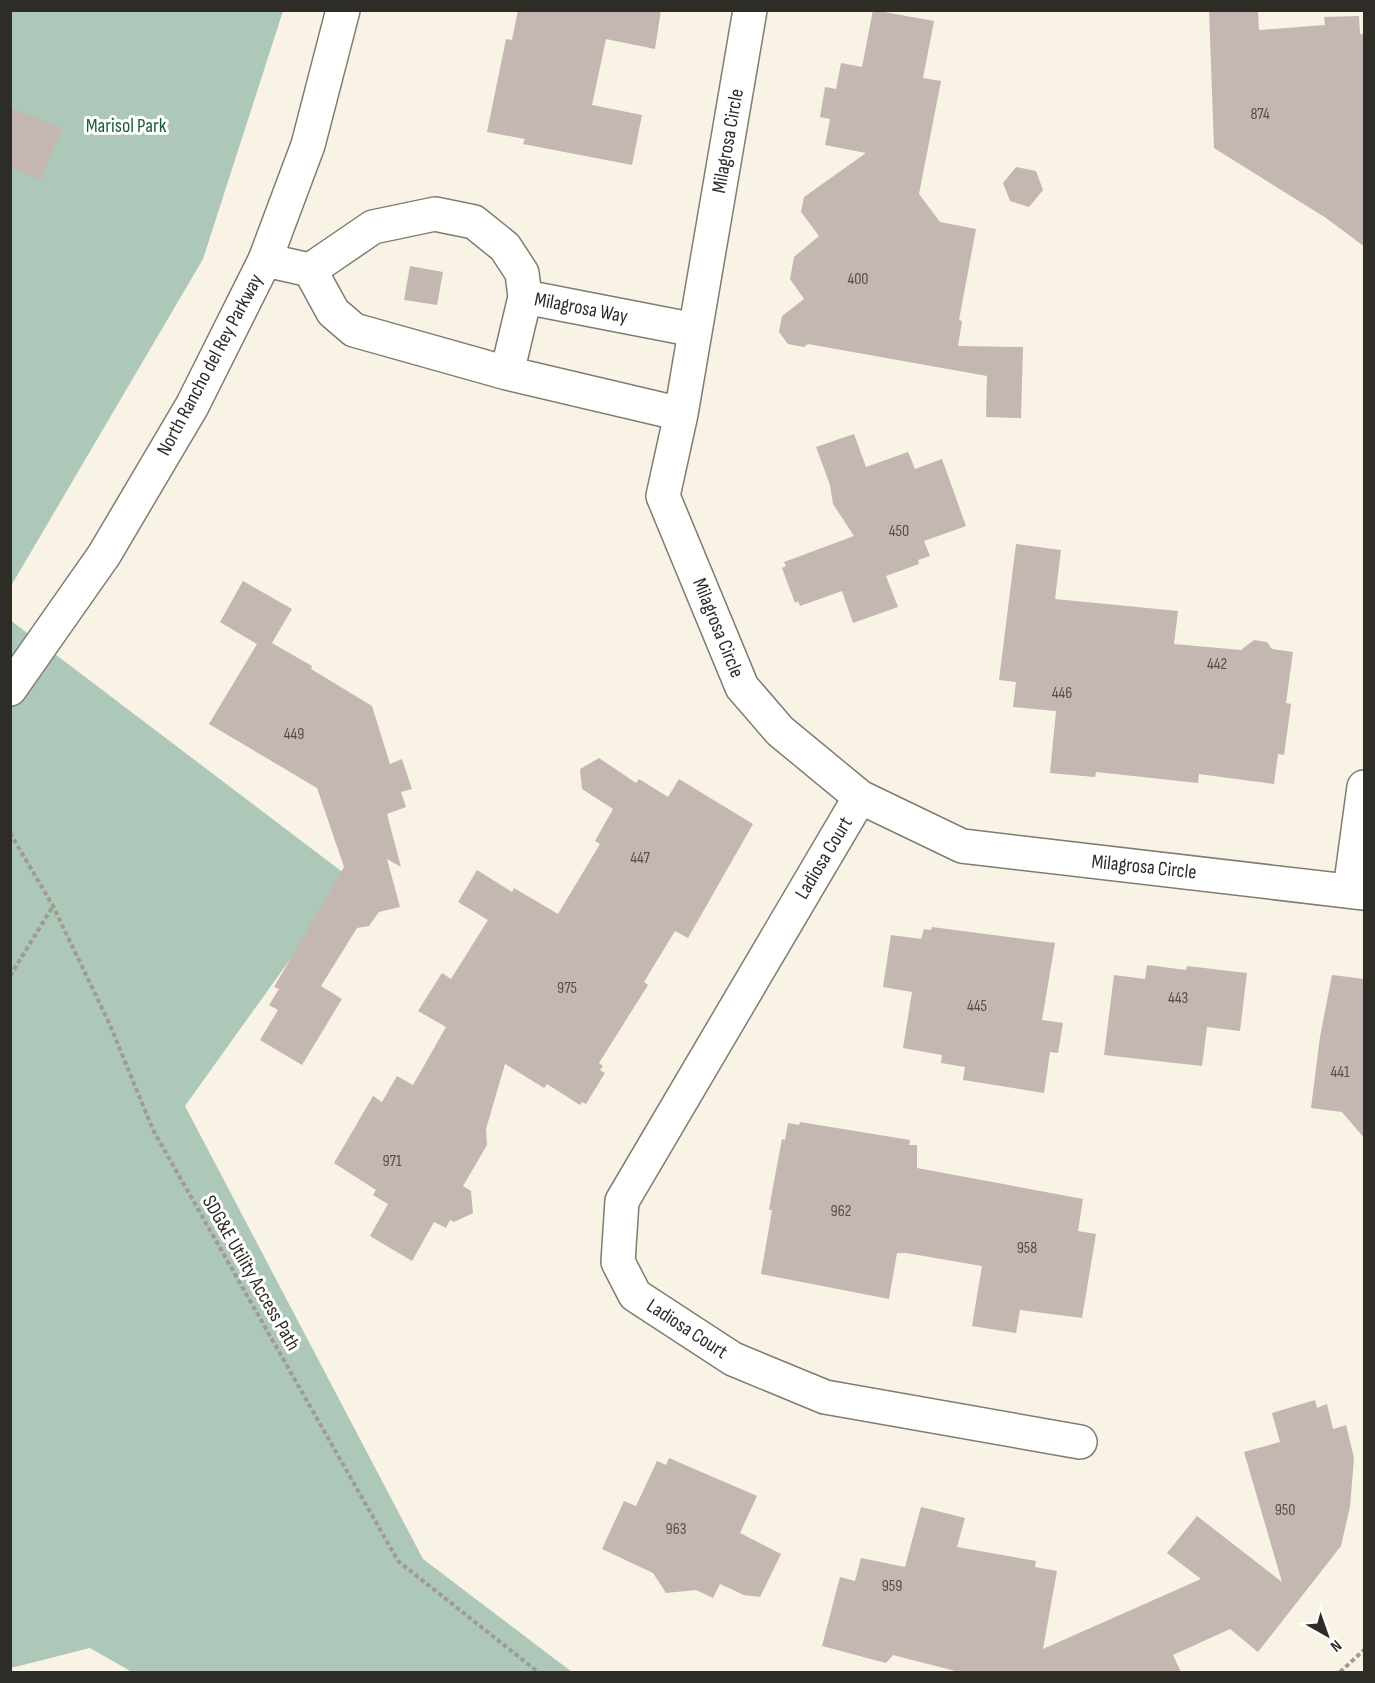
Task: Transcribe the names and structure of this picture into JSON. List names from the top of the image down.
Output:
{
  "streets": {
    "street": [
      "Milagrosa Circle",
      "Milagrosa Way",
      "North Rancho del Rey Parkway",
      "Ladiosa Court"
    ],
    "path": ["SDG&E Utility Access Path"]
  },
  "crossings": [
    ["Milagrosa Circle", "Milagrosa Way"],
    ["Milagrosa Circle", "Ladiosa Court"]
  ],
  "parks": ["Marisol Park"],
  "house_numbers": [
    "874",
    "400",
    "450",
    "442",
    "446",
    "449",
    "447",
    "975",
    "443",
    "445",
    "441",
    "971",
    "962",
    "958",
    "950",
    "963",
    "959"
  ],
  "north": "bottom right"
}
